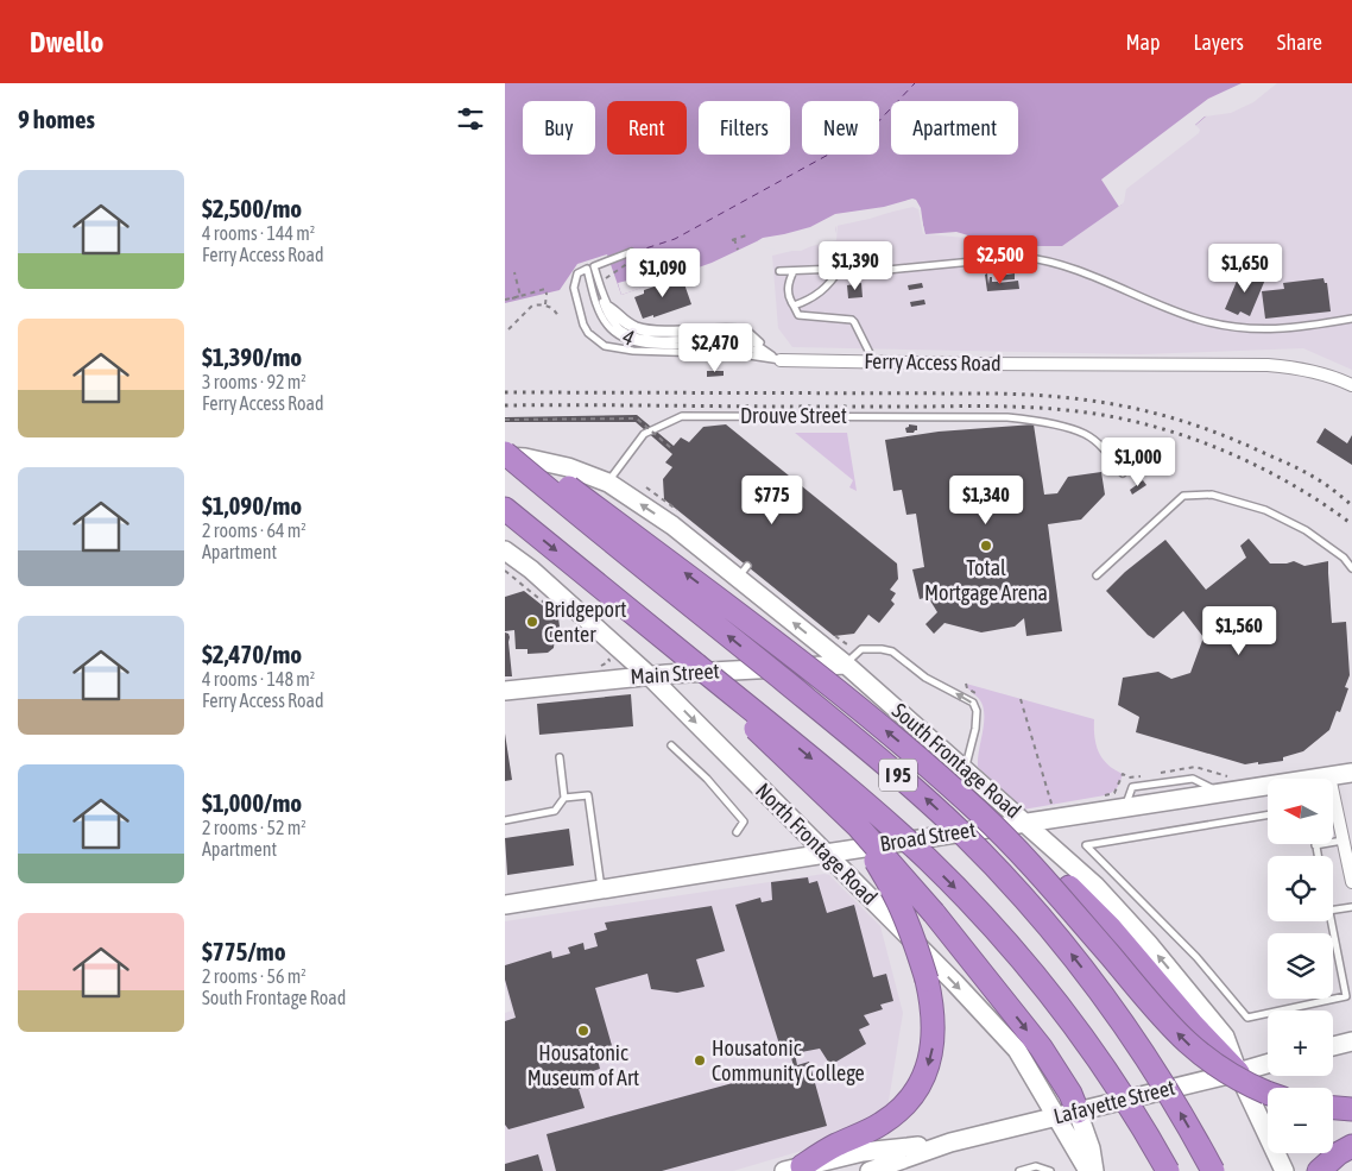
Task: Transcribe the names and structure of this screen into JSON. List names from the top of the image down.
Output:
{
  "streets": {
    "highway": ["I 95"],
    "main road": [
      "Main Street",
      "South Frontage Road",
      "Broad Street",
      "North Frontage Road",
      "Lafayette Street"
    ],
    "street": ["Ferry Access Road"],
    "lane": ["4", "Drouve Street"]
  },
  "crossings": [
    ["4", "Ferry Access Road"],
    ["Drouve Street", "South Frontage Road"],
    ["Main Street", "South Frontage Road"],
    ["Main Street", "North Frontage Road"],
    ["South Frontage Road", "I 95"],
    ["South Frontage Road", "Broad Street"],
    ["South Frontage Road", "Lafayette Street"],
    ["Broad Street", "North Frontage Road"],
    ["North Frontage Road", "Lafayette Street"]
  ],
  "one_way": ["South Frontage Road", "North Frontage Road"],
  "places": [
    "Total Mortgage Arena",
    "Bridgeport Center",
    "Housatonic Museum of Art",
    "Housatonic Community College"
  ],
  "north": "left",
  "page": {
    "header": "Dwello",
    "nav": ["Map", "Layers", "Share"],
    "heading": "9 homes",
    "chip": [
      "Buy",
      "Rent",
      "Filters",
      "New",
      "Apartment"
    ],
    "list": [
      {
        "name": "$2,500/mo",
        "note": "4 rooms · 144 m² · Ferry Access Road"
      },
      {
        "name": "$1,390/mo",
        "note": "3 rooms · 92 m² · Ferry Access Road"
      },
      {
        "name": "$1,090/mo",
        "note": "2 rooms · 64 m² · Apartment"
      },
      {
        "name": "$2,470/mo",
        "note": "4 rooms · 148 m² · Ferry Access Road"
      },
      {
        "name": "$1,000/mo",
        "note": "2 rooms · 52 m² · Apartment"
      },
      {
        "name": "$775/mo",
        "note": "2 rooms · 56 m² · South Frontage Road"
      }
    ],
    "price": [
      "$2,500",
      "$1,390",
      "$1,650",
      "$1,090",
      "$2,470",
      "$1,000",
      "$775",
      "$1,340",
      "$1,560"
    ],
    "map_buttons": ["+", "−"]
  }
}
